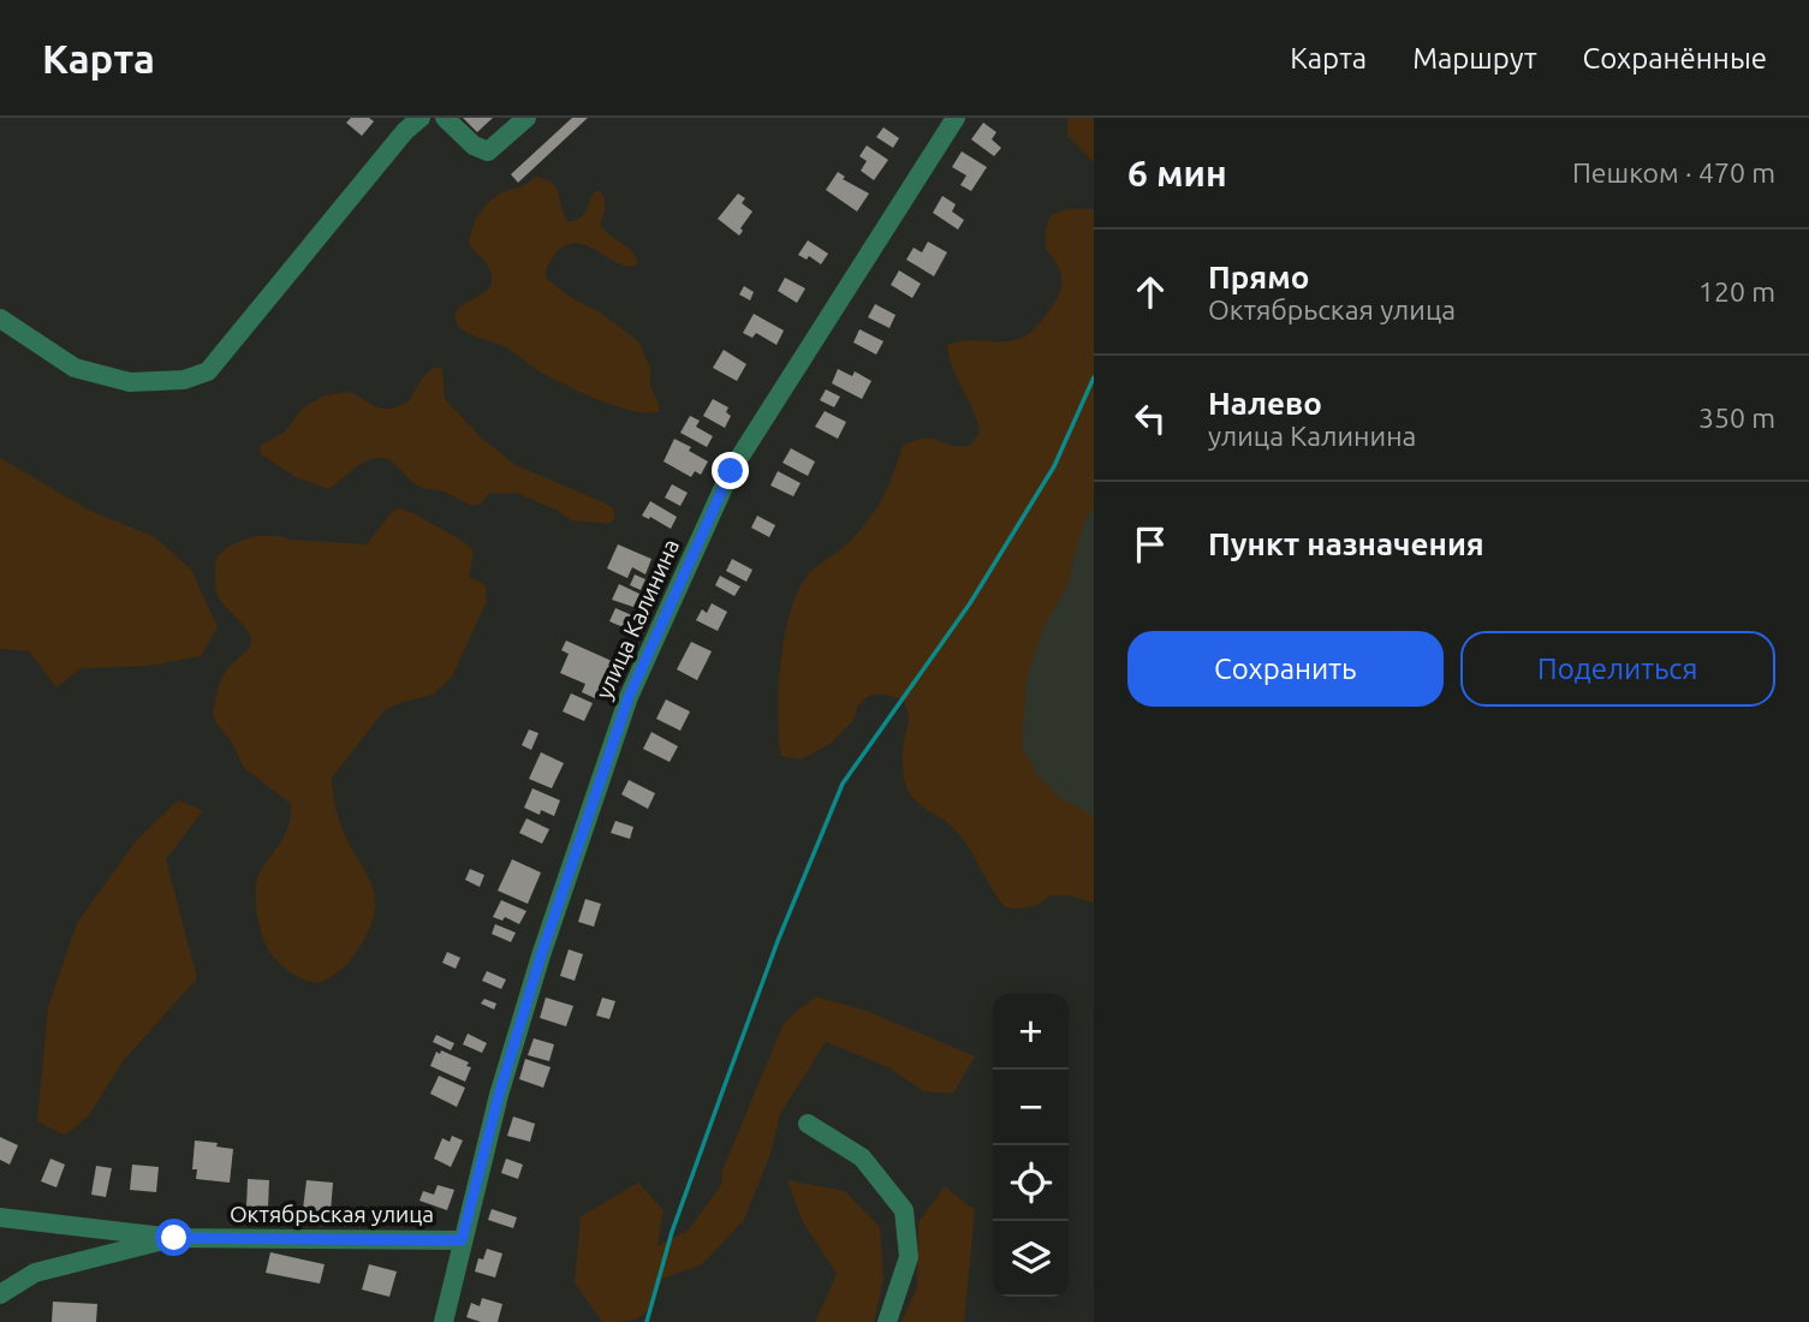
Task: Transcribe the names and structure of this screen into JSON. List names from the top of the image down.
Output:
{
  "streets": {
    "street": ["улица Калинина", "Октябрьская улица"]
  },
  "crossings": [
    ["улица Калинина", "Октябрьская улица"]
  ],
  "page": {
    "header": "Карта",
    "nav": ["Карта", "Маршрут", "Сохранённые"],
    "heading": ["6 мин", "Пешком · 470 m"],
    "list": [
      ["Прямо", "Октябрьская улица", "120 m"],
      ["Налево", "улица Калинина", "350 m"],
      "Пункт назначения"
    ],
    "buttons": ["Сохранить", "Поделиться"],
    "map_buttons": ["+", "−"]
  }
}
